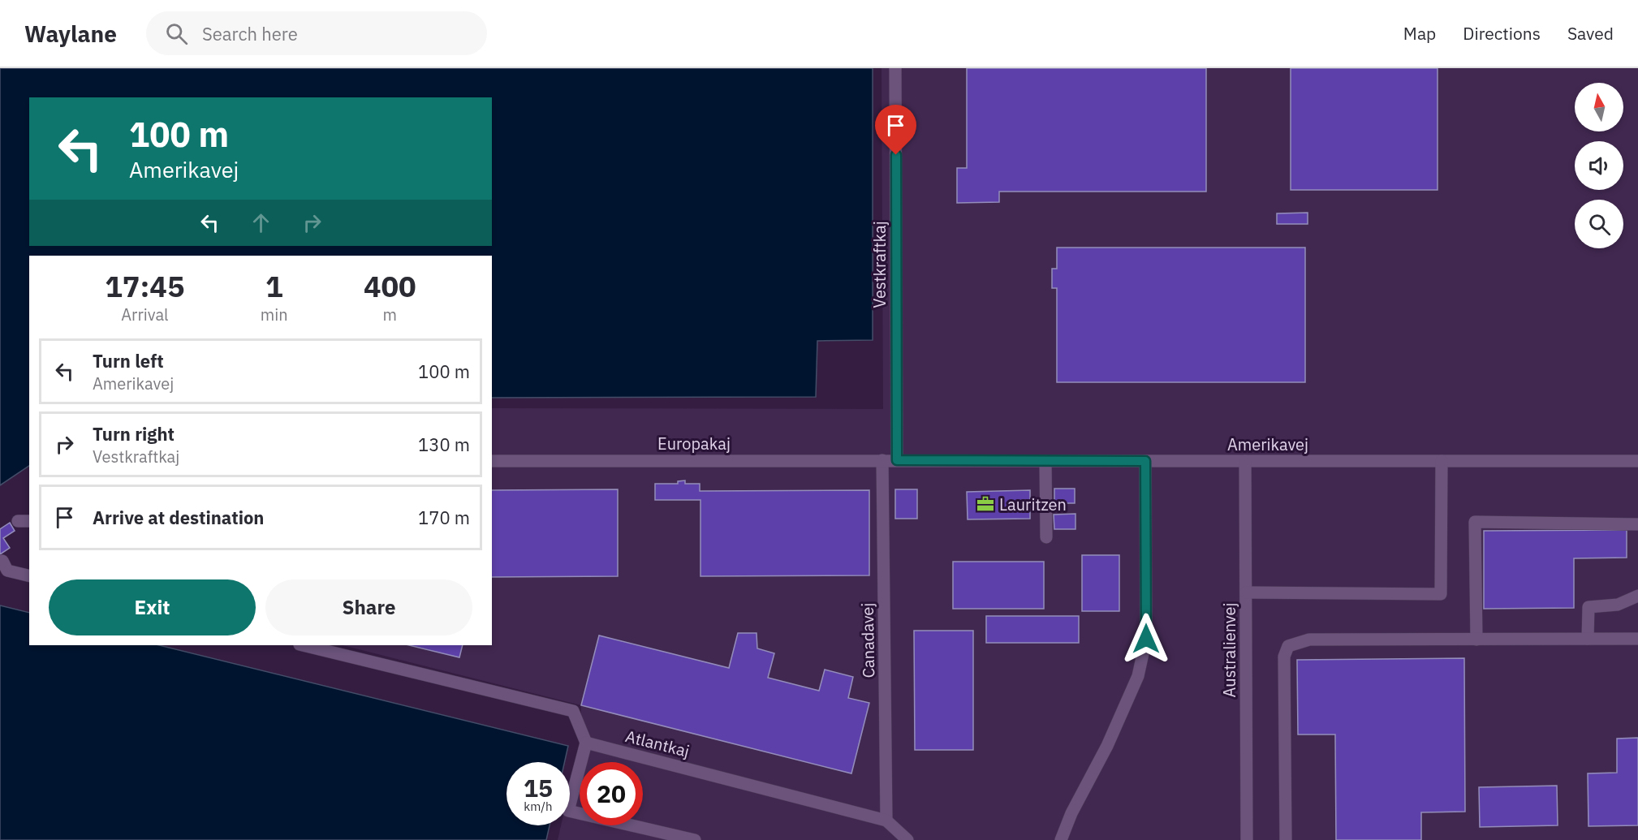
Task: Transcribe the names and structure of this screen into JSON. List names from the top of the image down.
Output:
{
  "streets": {
    "street": [
      "Vestkraftkaj",
      "Europakaj",
      "Amerikavej",
      "Canadavej",
      "Australienvej",
      "Atlantkaj"
    ]
  },
  "crossings": [
    ["Vestkraftkaj", "Europakaj"],
    ["Vestkraftkaj", "Amerikavej"],
    ["Europakaj", "Amerikavej"],
    ["Europakaj", "Canadavej"],
    ["Amerikavej", "Australienvej"],
    ["Canadavej", "Atlantkaj"]
  ],
  "places": {
    "office": ["Lauritzen"]
  },
  "north": "top",
  "page": {
    "header": "Waylane",
    "search": "Search here",
    "nav": ["Map", "Directions", "Saved"],
    "turn": ["100 m", "Amerikavej"],
    "eta": [
      "17:45",
      "Arrival",
      "1",
      "min",
      "400",
      "m"
    ],
    "list": [
      {
        "name": "Turn left",
        "note": "Amerikavej",
        "value": "100 m"
      },
      {
        "name": "Turn right",
        "note": "Vestkraftkaj",
        "value": "130 m"
      },
      {
        "name": "Arrive at destination",
        "value": "170 m"
      }
    ],
    "buttons": ["Exit", "Share"],
    "speed": "15 km/h",
    "limit": "20"
  }
}
